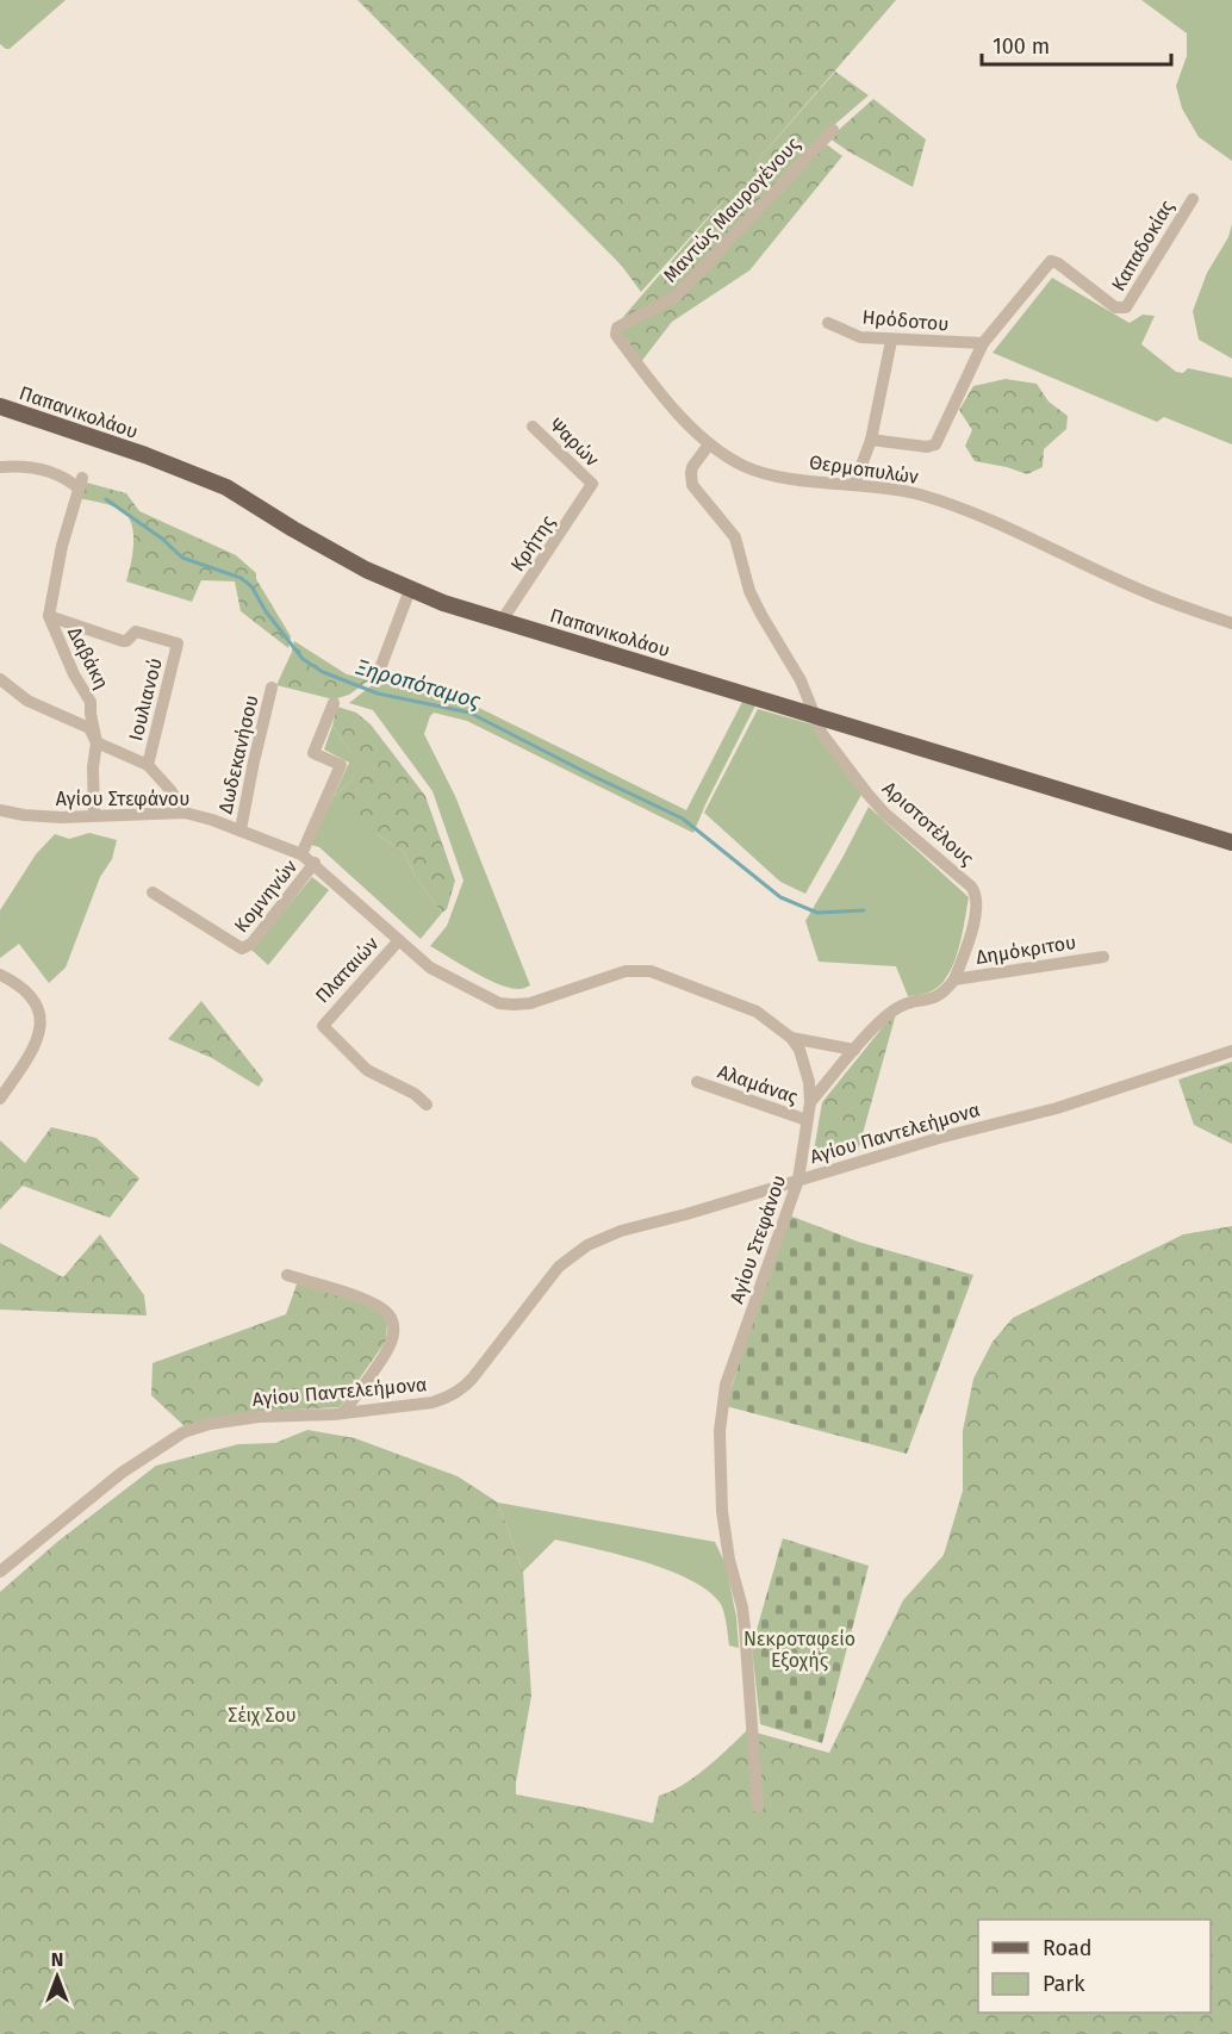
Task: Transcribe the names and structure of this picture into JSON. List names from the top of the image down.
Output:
{
  "streets": {
    "main road": ["Παπανικολάου"],
    "street": [
      "Μαντώς Μαυρογένους",
      "Καπαδοκίας",
      "Ηρόδοτου",
      "Ψαρών",
      "Θερμοπυλών",
      "Κρήτης",
      "Δαβάκη",
      "Ιουλιανού",
      "Δωδεκανήσου",
      "Αγίου Στεφάνου",
      "Αριστοτέλους",
      "Κομνηνών",
      "Δημόκριτου",
      "Πλαταιών",
      "Αλαμάνας",
      "Αγίου Παντελεήμονα"
    ]
  },
  "crossings": [
    ["Μαντώς Μαυρογένους", "Θερμοπυλών"],
    ["Καπαδοκίας", "Ηρόδοτου"],
    ["Παπανικολάου", "Κρήτης"],
    ["Παπανικολάου", "Αριστοτέλους"],
    ["Ψαρών", "Κρήτης"],
    ["Θερμοπυλών", "Αριστοτέλους"],
    ["Δαβάκη", "Ιουλιανού"],
    ["Δαβάκη", "Αγίου Στεφάνου"],
    ["Δωδεκανήσου", "Αγίου Στεφάνου"],
    ["Αγίου Στεφάνου", "Κομνηνών"],
    ["Αγίου Στεφάνου", "Πλαταιών"],
    ["Αγίου Στεφάνου", "Αλαμάνας"],
    ["Αγίου Στεφάνου", "Αγίου Παντελεήμονα"],
    ["Αριστοτέλους", "Δημόκριτου"]
  ],
  "water": ["Ξηροπόταμος"],
  "parks": ["Νεκροταφείο Εξοχής", "Σέιχ Σου"],
  "legend": ["Road", "Park"],
  "scale_bar": "100 m",
  "north": "top"
}
